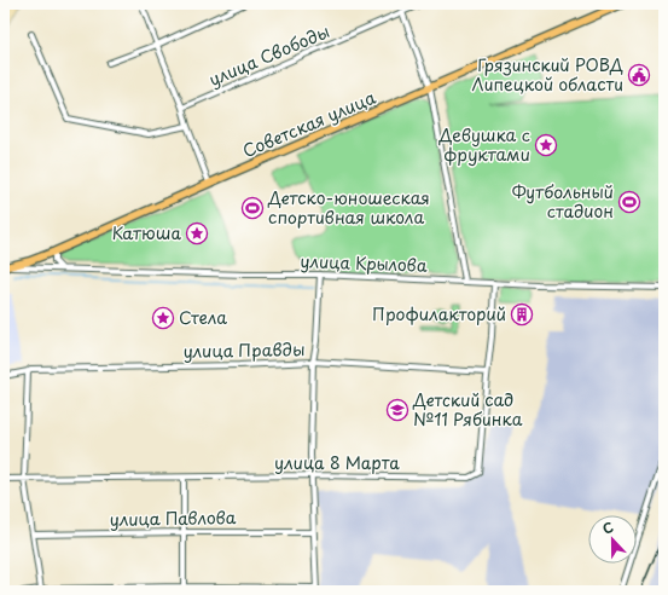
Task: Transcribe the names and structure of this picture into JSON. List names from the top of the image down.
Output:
{
  "streets": {
    "main road": ["Советская улица"],
    "street": [
      "улица Свободы",
      "улица Крылова",
      "улица Правды",
      "улица 8 Марта",
      "улица Павлова"
    ]
  },
  "crossings": [
    ["Советская улица", "улица Крылова"],
    ["улица Крылова", "улица 8 Марта"],
    ["улица Правды", "улица 8 Марта"]
  ],
  "places": {
    "public building": ["Грязинский РОВД Липецкой области"],
    "place": ["Девушка с фруктами", "Катюша", "Стела"],
    "sports": ["Футбольный стадион", "Детско-юношеская спортивная школа"],
    "building": ["Профилакторий"],
    "school or university": ["Детский сад №11 Рябинка"]
  },
  "north": "top"
}
